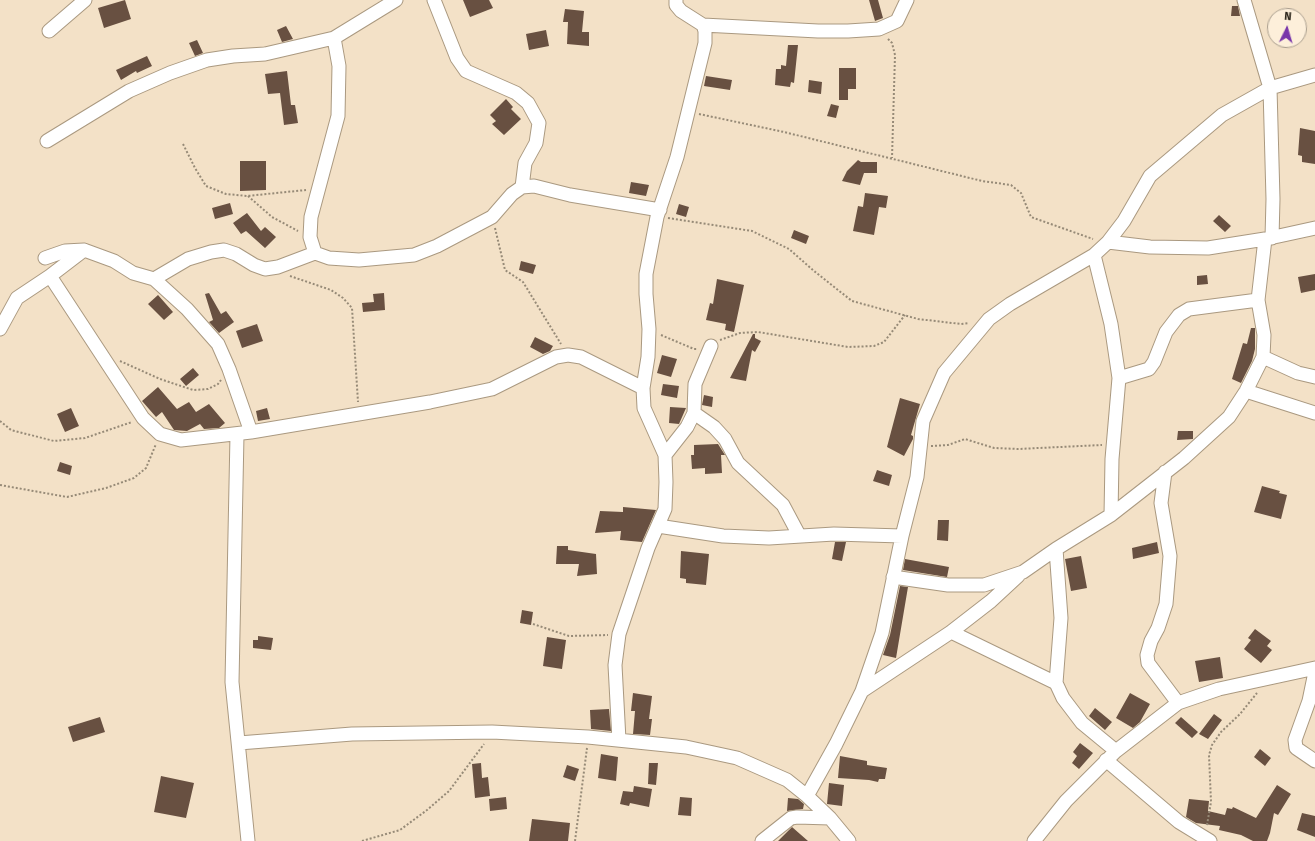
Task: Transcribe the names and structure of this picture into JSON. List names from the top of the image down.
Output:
{
  "north": "top"
}
